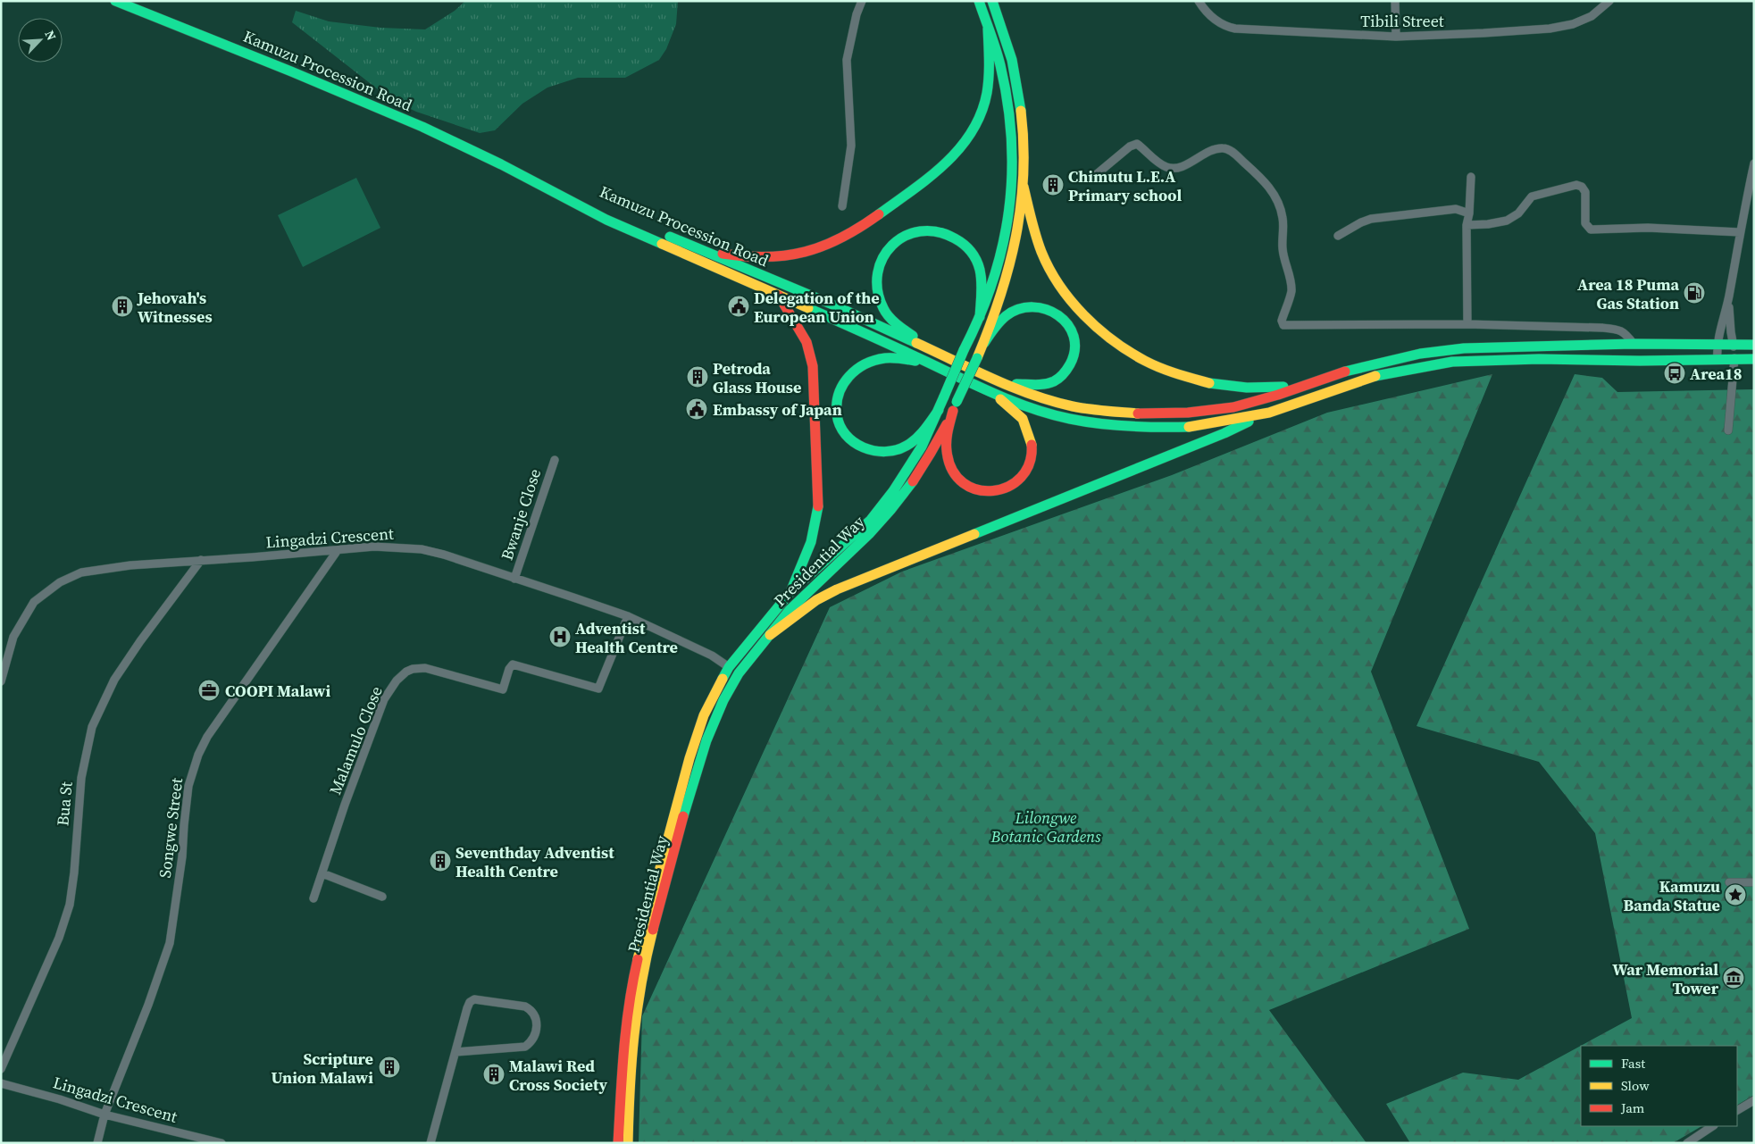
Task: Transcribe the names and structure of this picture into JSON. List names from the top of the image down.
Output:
{
  "streets": {
    "main road": ["Kamuzu Procession Road", "Presidential Way"],
    "street": [
      "Tibili Street",
      "Bwanje Close",
      "Lingadzi Crescent",
      "Malamulo Close",
      "Bua St",
      "Songwe Street"
    ]
  },
  "crossings": [
    ["Bwanje Close", "Lingadzi Crescent"],
    ["Lingadzi Crescent", "Presidential Way"],
    ["Lingadzi Crescent", "Malamulo Close"],
    ["Lingadzi Crescent", "Bua St"],
    ["Lingadzi Crescent", "Songwe Street"]
  ],
  "parks": ["Lilongwe Botanic Gardens"],
  "places": {
    "building": [
      "Chimutu L.E.A Primary school",
      "Jehovah's Witnesses",
      "Petroda Glass House",
      "Seventhday Adventist Health Centre",
      "Scripture Union Malawi",
      "Malawi Red Cross Society"
    ],
    "fuel station": ["Area 18 Puma Gas Station"],
    "public building": ["Delegation of the European Union", "Embassy of Japan"],
    "bus stop": ["Area18"],
    "hospital": ["Adventist Health Centre"],
    "office": ["COOPI Malawi"],
    "place": ["Kamuzu Banda Statue"],
    "museum": ["War Memorial Tower"]
  },
  "legend": ["Fast", "Slow", "Jam"],
  "north": "top right"
}
